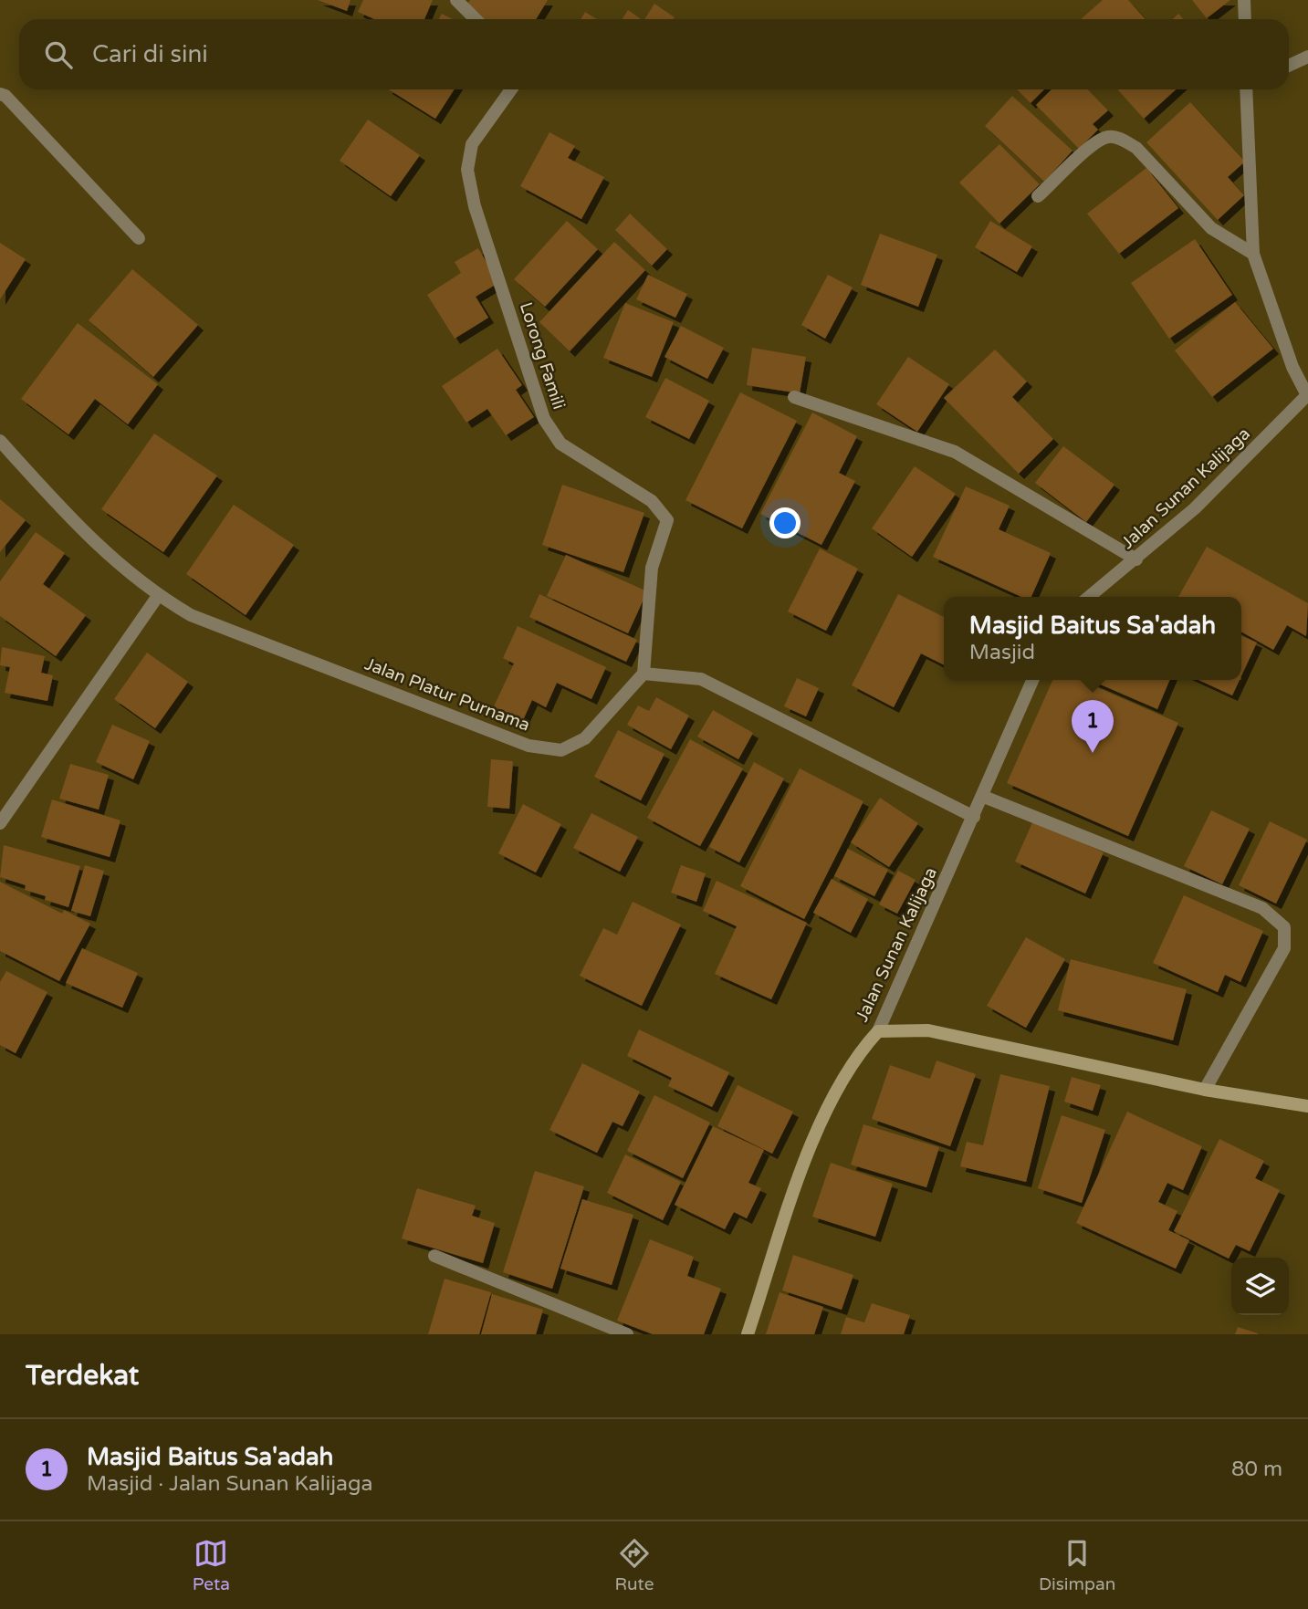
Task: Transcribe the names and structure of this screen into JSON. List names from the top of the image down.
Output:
{
  "streets": {
    "street": ["Lorong Famili", "Jalan Sunan Kalijaga", "Jalan Platur Purnama"]
  },
  "crossings": [
    ["Lorong Famili", "Jalan Platur Purnama"]
  ],
  "page": {
    "search": "Cari di sini",
    "popup": ["Masjid Baitus Sa'adah", "Masjid"],
    "pins": "1",
    "heading": "Terdekat",
    "list": [
      {
        "mark": "1",
        "name": "Masjid Baitus Sa'adah",
        "note": "Masjid · Jalan Sunan Kalijaga",
        "value": "80 m"
      }
    ],
    "nav": ["Peta", "Rute", "Disimpan"]
  }
}
